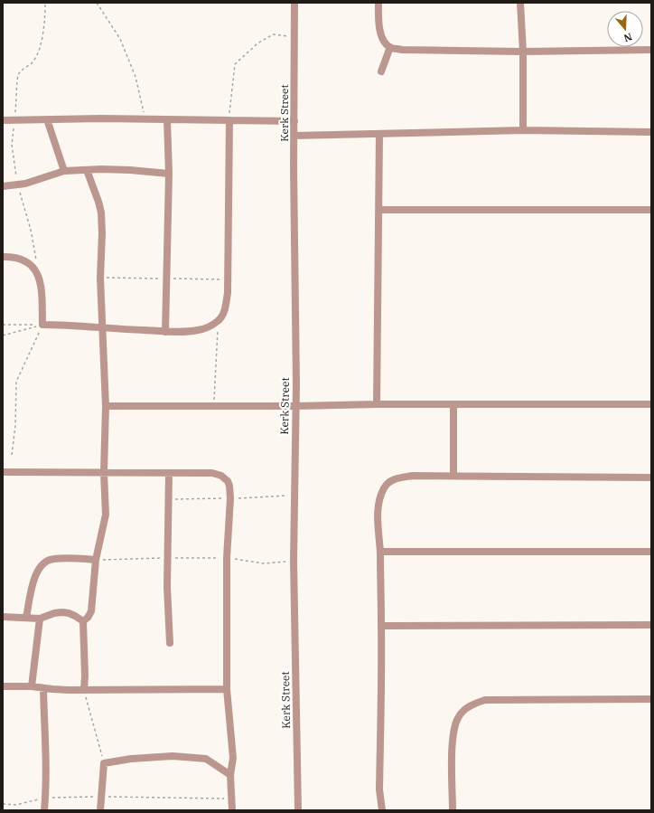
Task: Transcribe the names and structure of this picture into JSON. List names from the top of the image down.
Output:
{
  "streets": {
    "street": ["Kerk Street"]
  },
  "north": "bottom"
}
